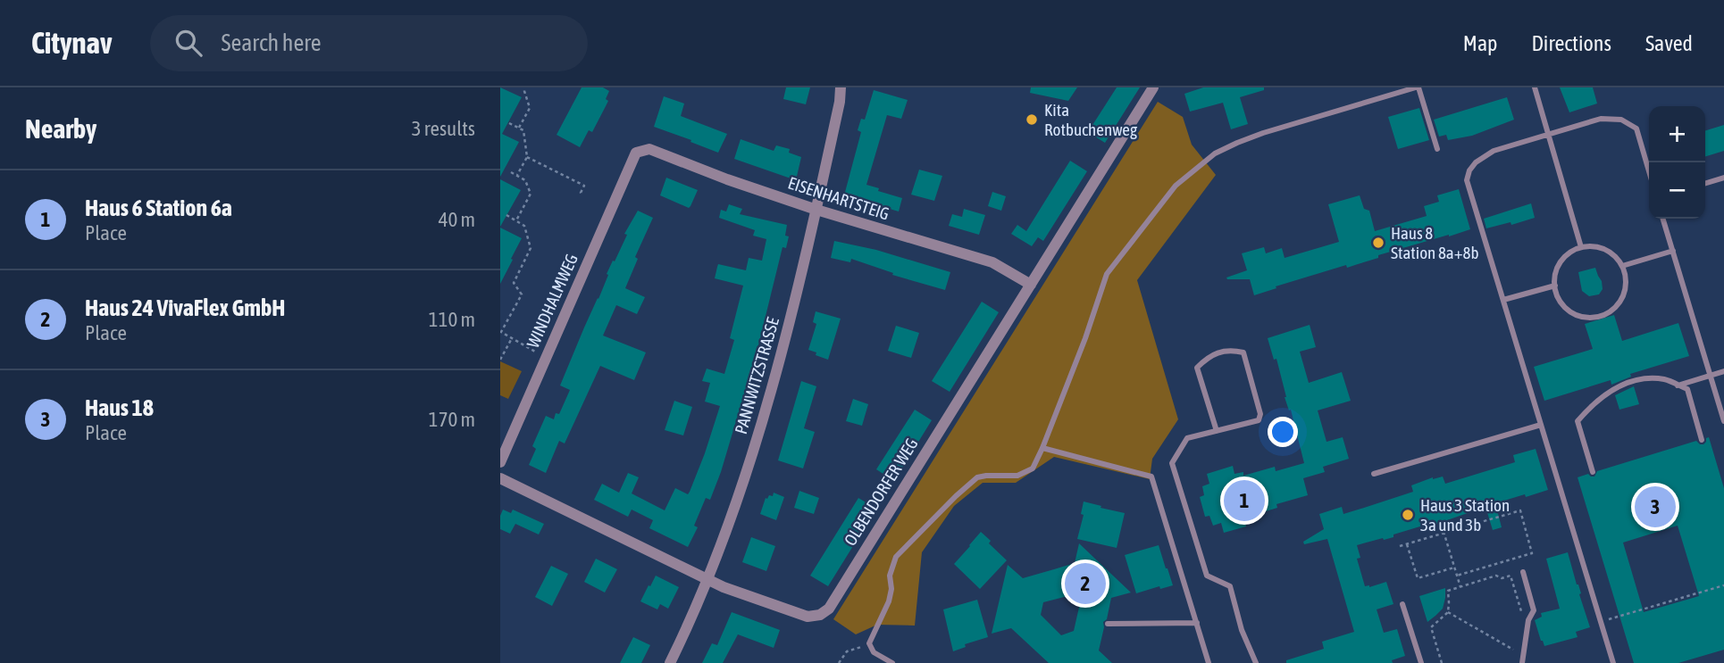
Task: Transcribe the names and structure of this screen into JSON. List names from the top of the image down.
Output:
{
  "streets": {
    "street": [
      "EISENHARTSTEIG",
      "WINDHALMWEG",
      "PANNWITZSTRASSE",
      "OLBENDORFER WEG"
    ]
  },
  "crossings": [
    ["EISENHARTSTEIG", "WINDHALMWEG"],
    ["EISENHARTSTEIG", "PANNWITZSTRASSE"],
    ["EISENHARTSTEIG", "OLBENDORFER WEG"],
    ["PANNWITZSTRASSE", "OLBENDORFER WEG"]
  ],
  "places": ["Kita Rotbuchenweg", "Haus 8 Station 8a+8b", "Haus 3 Station 3a und 3b"],
  "page": {
    "header": "Citynav",
    "search": "Search here",
    "nav": ["Map", "Directions", "Saved"],
    "heading": ["Nearby", "3 results"],
    "map_buttons": ["+", "−"],
    "list": [
      {
        "mark": "1",
        "name": "Haus 6 Station 6a",
        "note": "Place",
        "value": "40 m"
      },
      {
        "mark": "2",
        "name": "Haus 24 VivaFlex GmbH",
        "note": "Place",
        "value": "110 m"
      },
      {
        "mark": "3",
        "name": "Haus 18",
        "note": "Place",
        "value": "170 m"
      }
    ],
    "pins": ["1", "3", "2"]
  }
}
